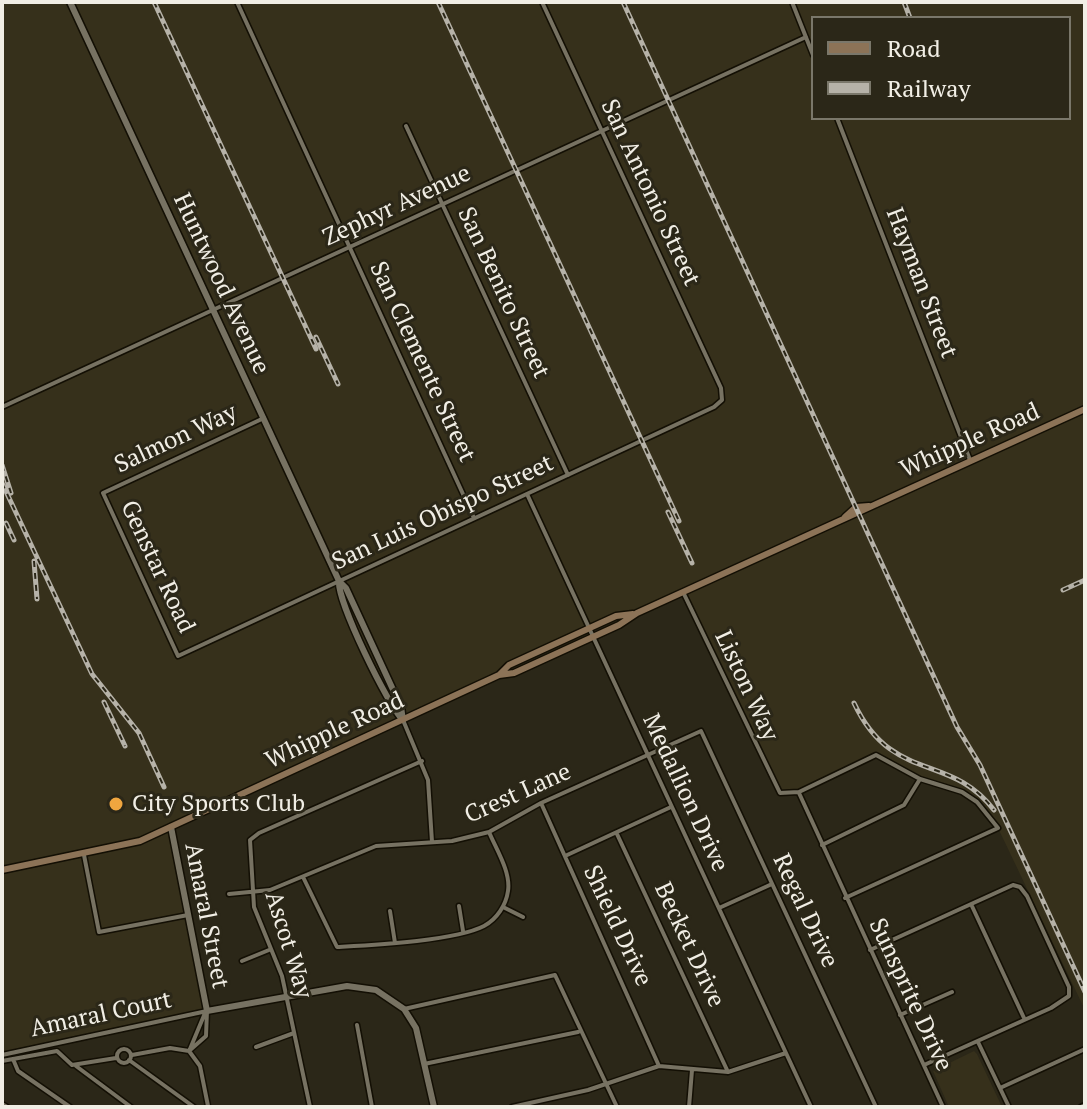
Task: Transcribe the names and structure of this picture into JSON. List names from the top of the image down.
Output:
{
  "streets": {
    "main road": ["Whipple Road"],
    "street": [
      "San Antonio Street",
      "Zephyr Avenue",
      "Hayman Street",
      "Huntwood Avenue",
      "San Benito Street",
      "San Clemente Street",
      "Salmon Way",
      "San Luis Obispo Street",
      "Genstar Road",
      "Liston Way",
      "Medallion Drive",
      "Crest Lane",
      "Regal Drive",
      "Amaral Street",
      "Shield Drive",
      "Ascot Way",
      "Becket Drive",
      "Sunsprite Drive",
      "Amaral Court"
    ]
  },
  "crossings": [
    ["San Antonio Street", "Zephyr Avenue"],
    ["San Antonio Street", "San Luis Obispo Street"],
    ["Zephyr Avenue", "Huntwood Avenue"],
    ["Zephyr Avenue", "San Benito Street"],
    ["Zephyr Avenue", "San Clemente Street"],
    ["Hayman Street", "Whipple Road"],
    ["Huntwood Avenue", "Salmon Way"],
    ["Huntwood Avenue", "Whipple Road"],
    ["Huntwood Avenue", "San Luis Obispo Street"],
    ["Huntwood Avenue", "Crest Lane"],
    ["Huntwood Avenue", "Ascot Way"],
    ["San Benito Street", "San Luis Obispo Street"],
    ["San Clemente Street", "San Luis Obispo Street"],
    ["Salmon Way", "Genstar Road"],
    ["Whipple Road", "Liston Way"],
    ["Whipple Road", "Medallion Drive"],
    ["Whipple Road", "Amaral Street"],
    ["San Luis Obispo Street", "Genstar Road"],
    ["San Luis Obispo Street", "Medallion Drive"],
    ["Liston Way", "Sunsprite Drive"],
    ["Medallion Drive", "Crest Lane"],
    ["Crest Lane", "Regal Drive"],
    ["Crest Lane", "Shield Drive"],
    ["Crest Lane", "Ascot Way"],
    ["Amaral Street", "Amaral Court"]
  ],
  "places": ["City Sports Club"],
  "legend": ["Road", "Railway"]
}
